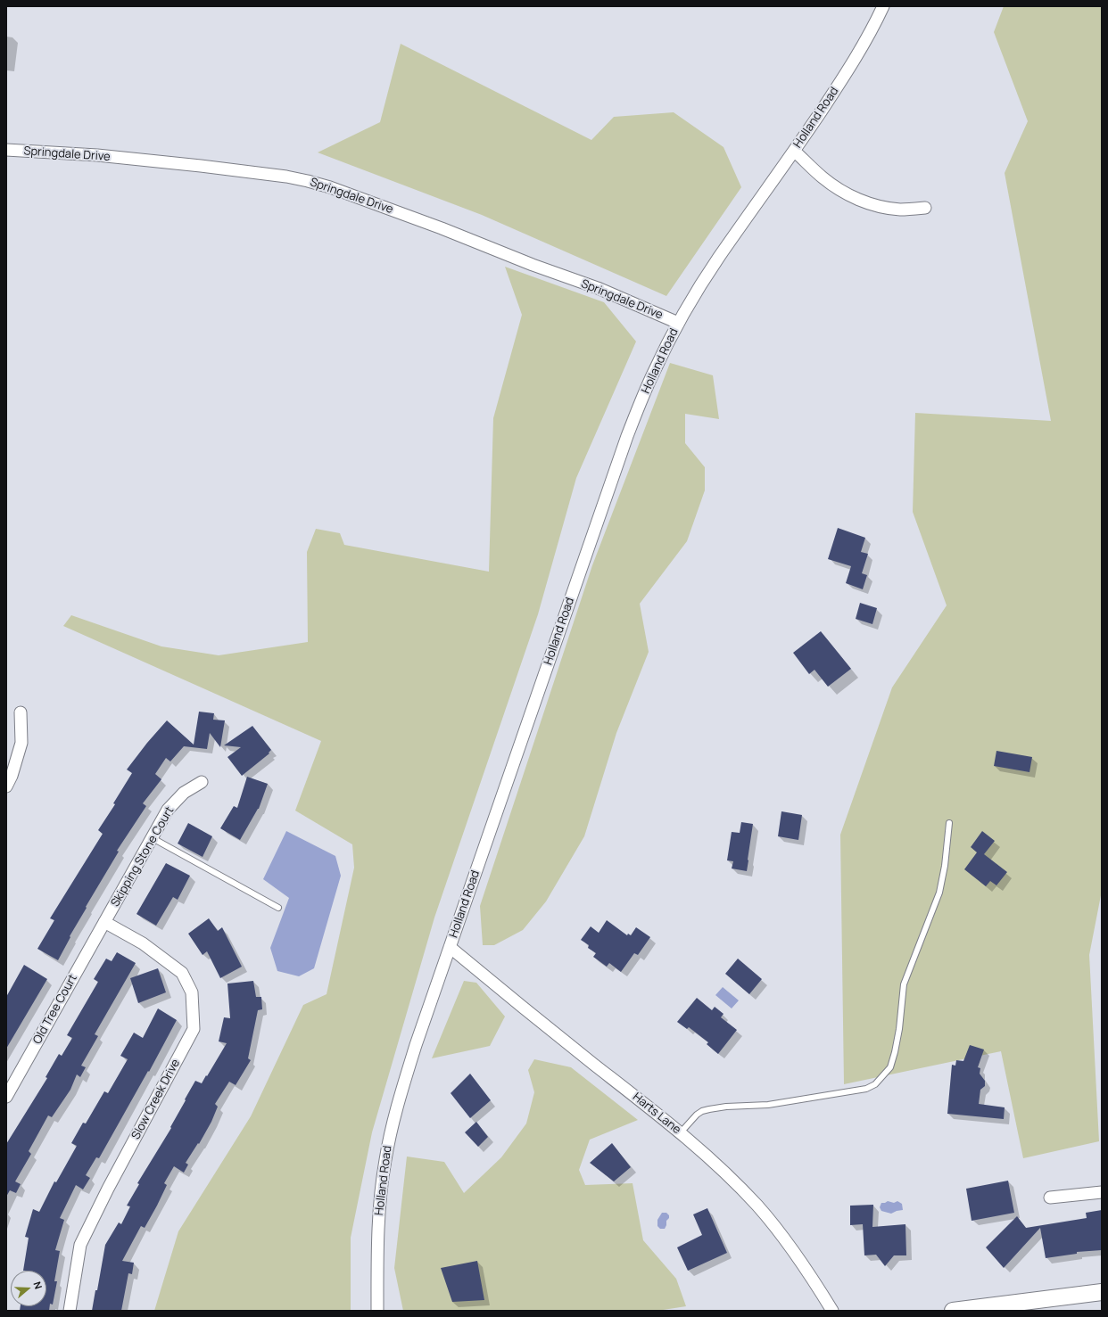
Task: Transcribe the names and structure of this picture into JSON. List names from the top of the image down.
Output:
{
  "streets": {
    "street": [
      "Holland Road",
      "Springdale Drive",
      "Skipping Stone Court",
      "Old Tree Court",
      "Slow Creek Drive",
      "Harts Lane"
    ]
  },
  "crossings": [
    ["Holland Road", "Springdale Drive"],
    ["Holland Road", "Harts Lane"],
    ["Skipping Stone Court", "Old Tree Court"],
    ["Skipping Stone Court", "Slow Creek Drive"],
    ["Old Tree Court", "Slow Creek Drive"]
  ],
  "north": "right"
}
